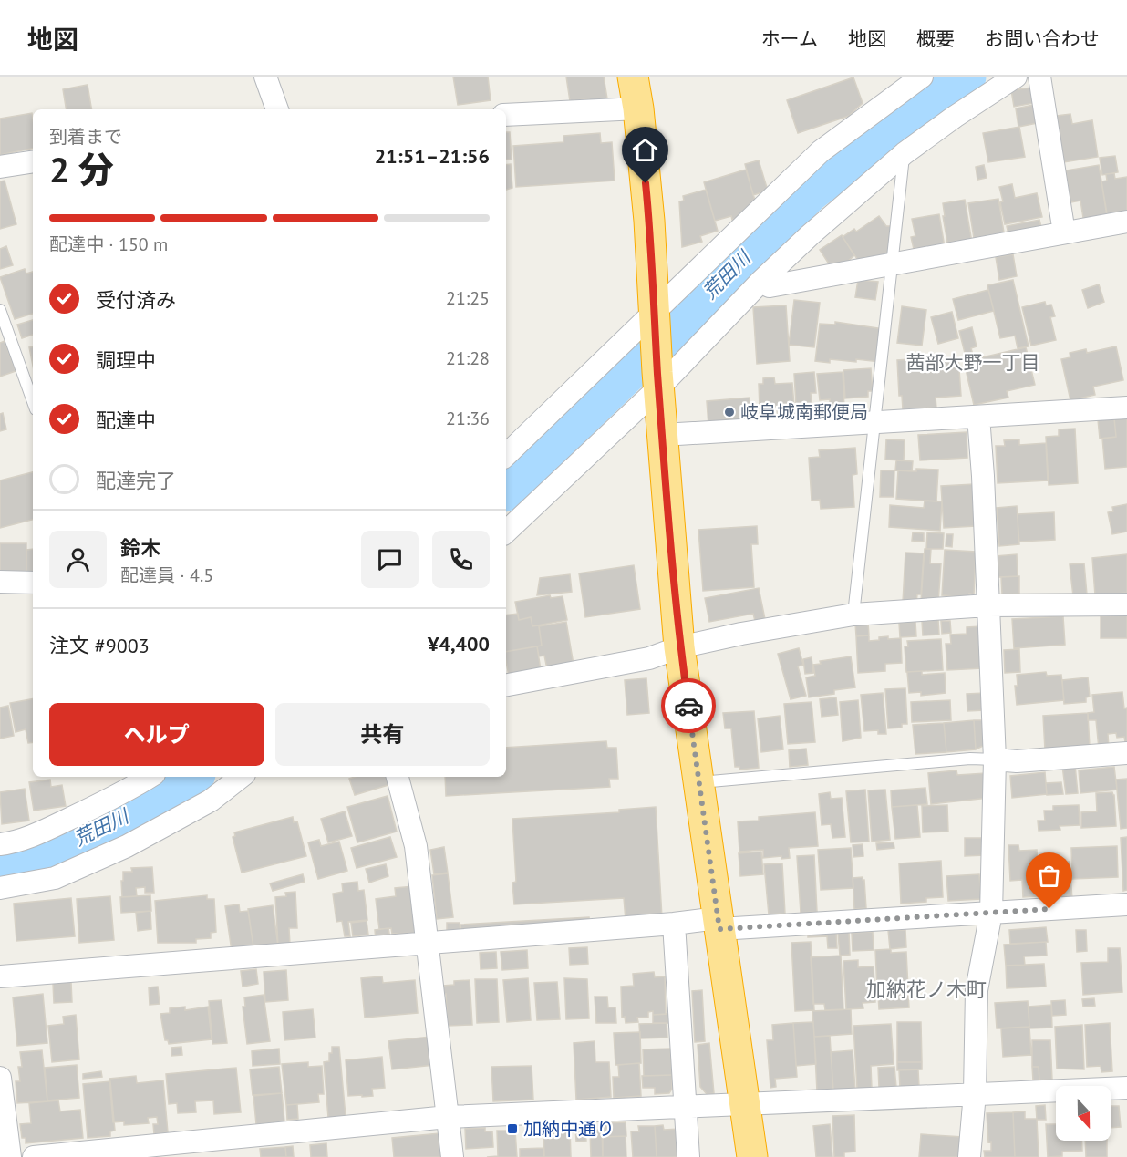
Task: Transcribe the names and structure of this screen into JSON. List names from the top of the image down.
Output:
{
  "districts": ["茜部大野一丁目", "加納花ノ木町"],
  "water": ["荒田川"],
  "places": {
    "other": ["岐阜城南郵便局"],
    "transit": ["加納中通り"]
  },
  "north": "bottom",
  "page": {
    "header": "地図",
    "nav": [
      "ホーム",
      "地図",
      "概要",
      "お問い合わせ"
    ],
    "heading": ["2 分", "到着まで", "21:51–21:56"],
    "panel": [
      "鈴木",
      "配達員 · 4.5",
      "注文 #9003",
      "¥4,400"
    ],
    "bar": "配達中 · 150 m",
    "list": [
      ["受付済み", "21:25"],
      ["調理中", "21:28"],
      ["配達中", "21:36"],
      "配達完了"
    ],
    "buttons": ["ヘルプ", "共有"]
  }
}
